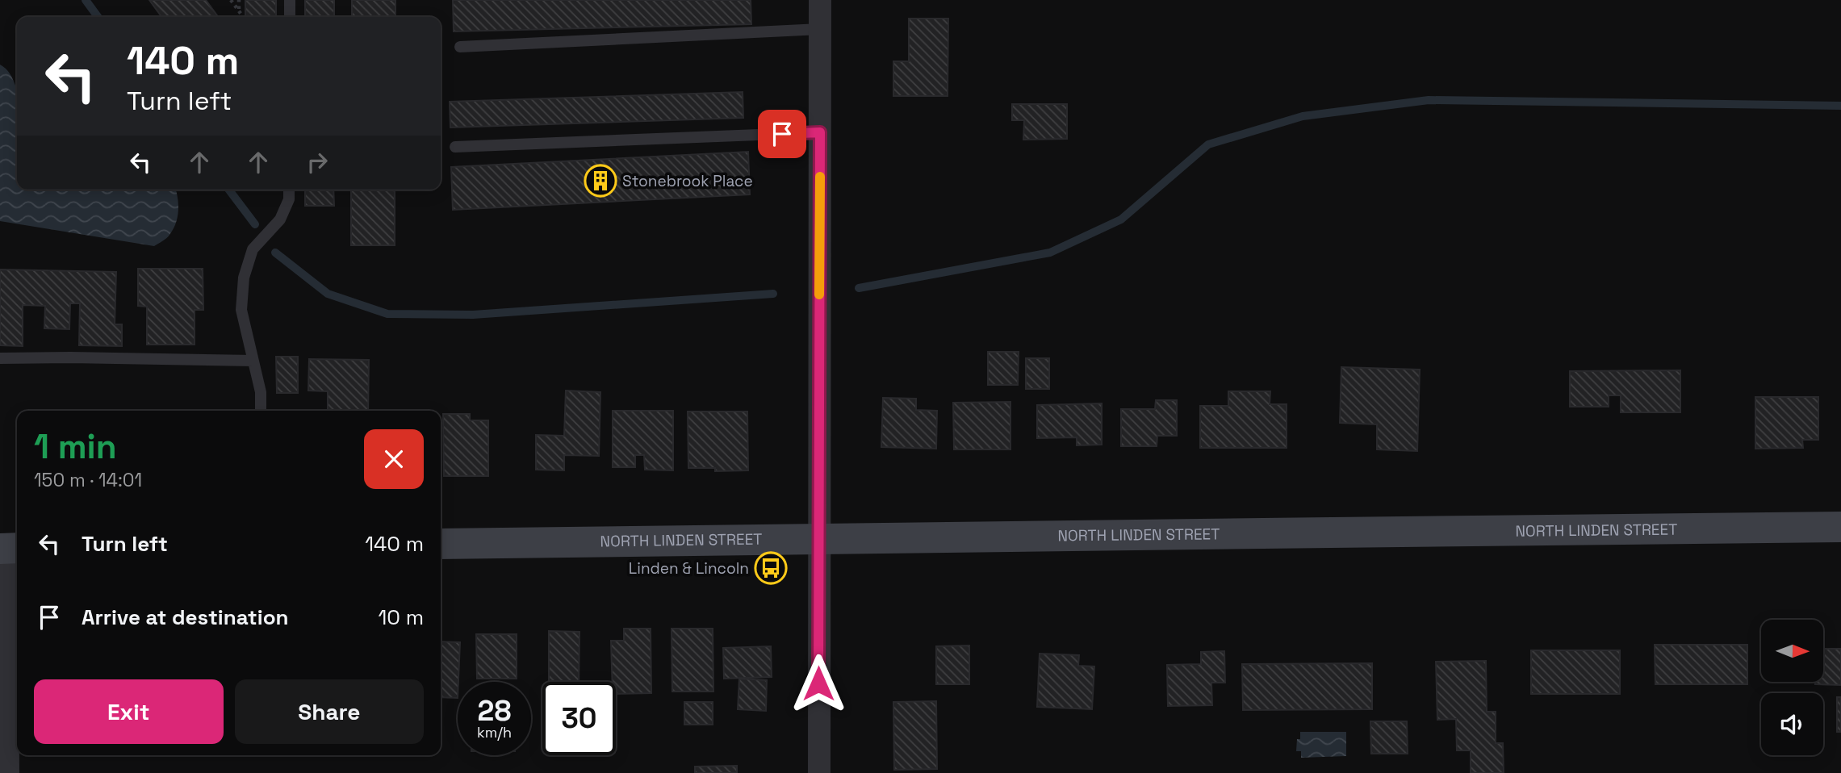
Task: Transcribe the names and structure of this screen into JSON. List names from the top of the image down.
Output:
{
  "streets": {
    "main road": ["NORTH LINDEN STREET"]
  },
  "places": {
    "building": ["Stonebrook Place"],
    "bus stop": ["Linden & Lincoln"]
  },
  "north": "right",
  "page": {
    "turn": ["140 m", "Turn left"],
    "heading": ["1 min", "150 m · 14:01"],
    "list": [
      {
        "name": "Turn left",
        "value": "140 m"
      },
      {
        "name": "Arrive at destination",
        "value": "10 m"
      }
    ],
    "buttons": ["Exit", "Share"],
    "speed": "28 km/h",
    "limit": "30"
  }
}
